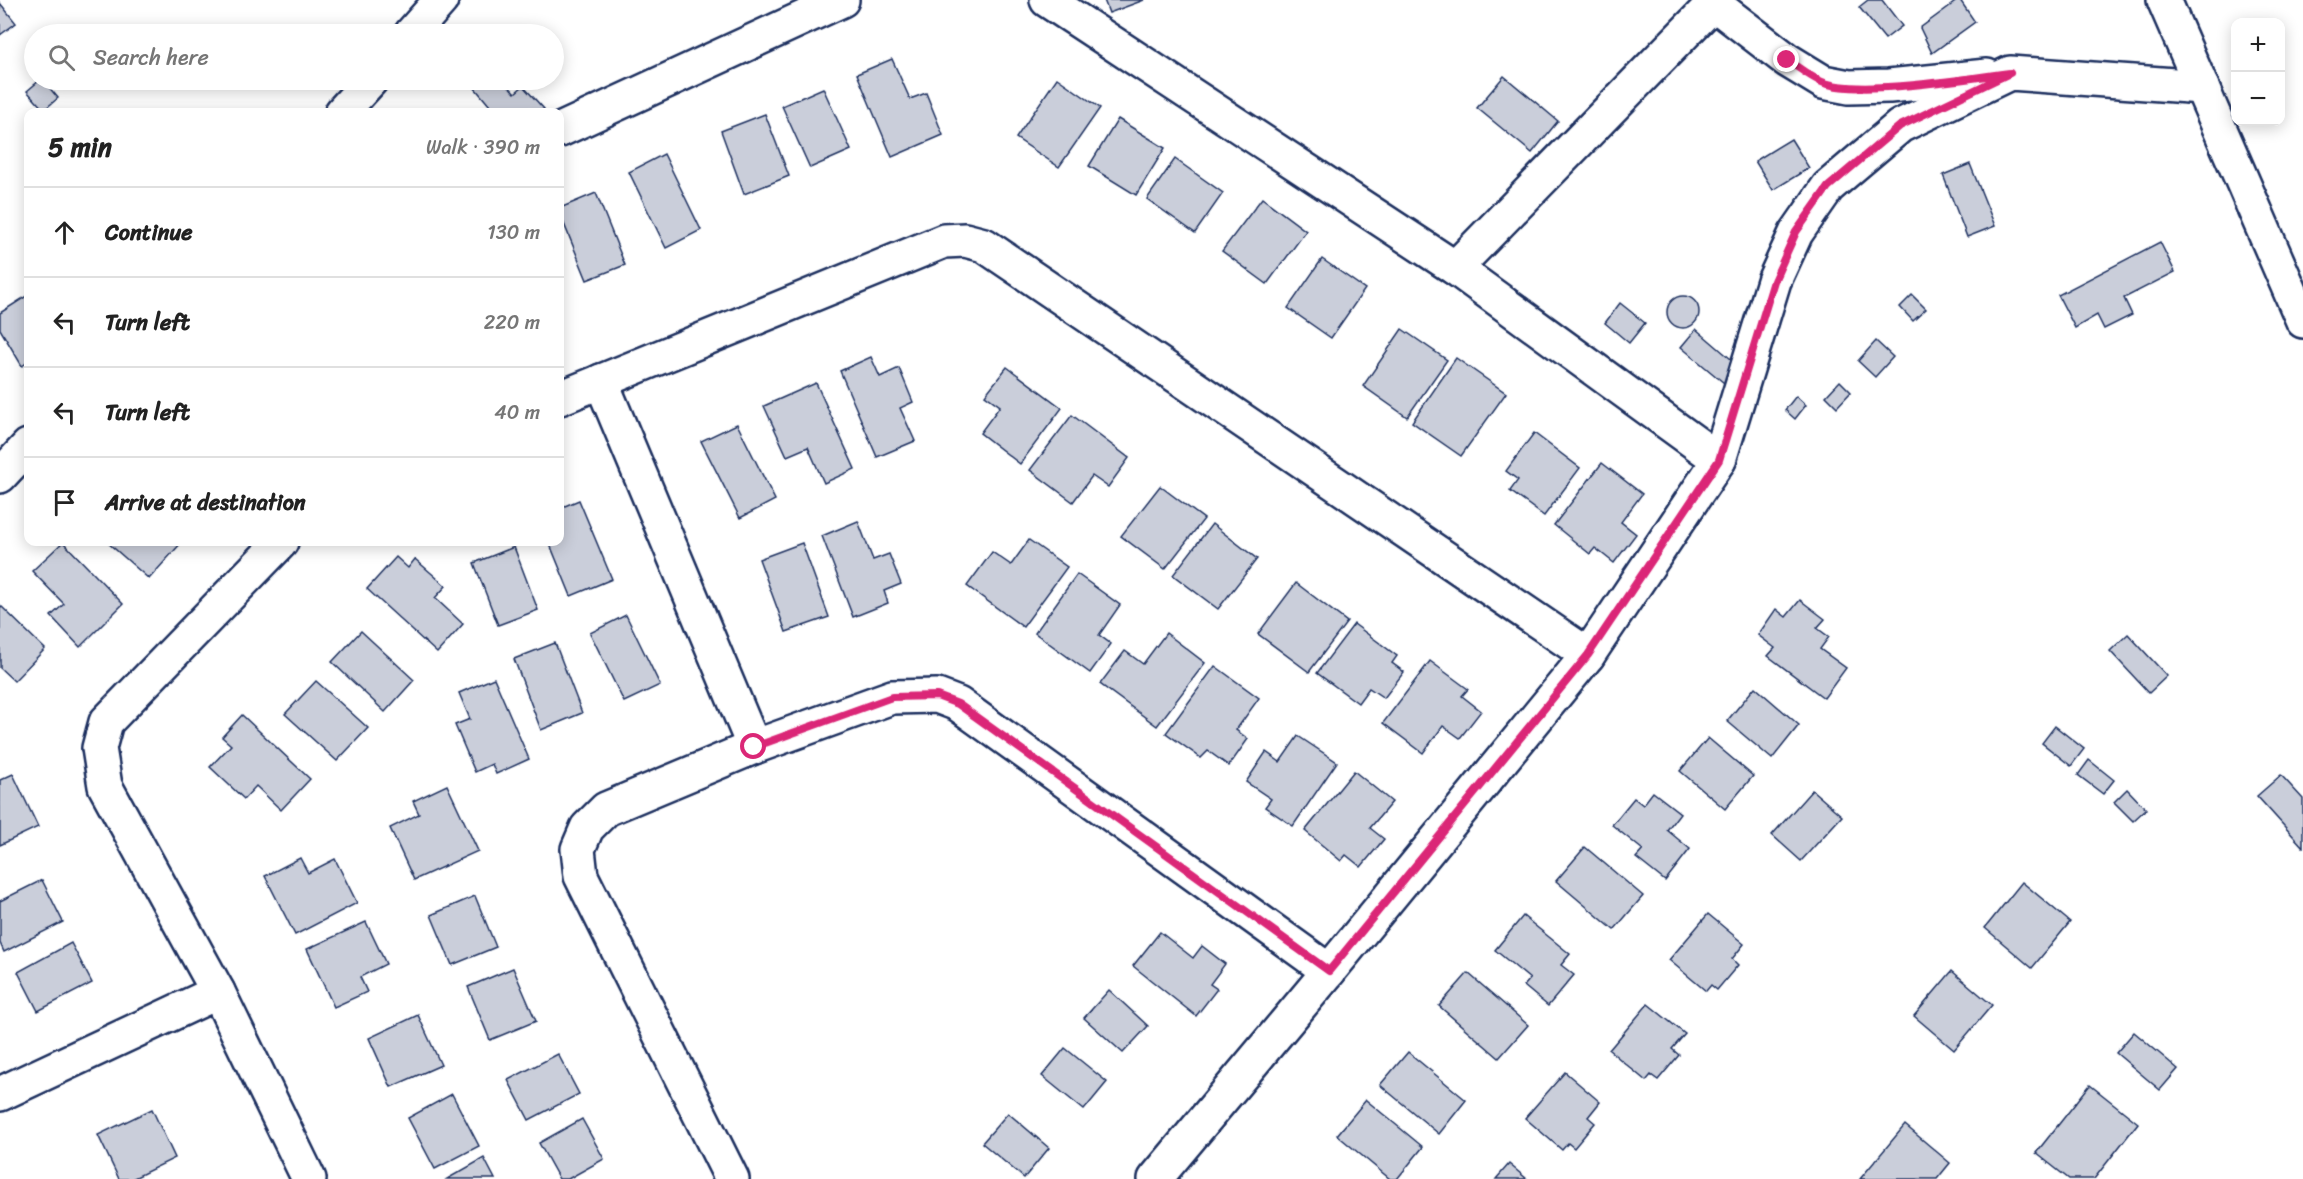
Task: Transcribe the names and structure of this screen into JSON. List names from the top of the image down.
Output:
{
  "page": {
    "map_buttons": ["+", "−"],
    "search": "Search here",
    "heading": ["5 min", "Walk · 390 m"],
    "list": [
      ["Continue", "130 m"],
      ["Turn left", "220 m"],
      ["Turn left", "40 m"],
      "Arrive at destination"
    ]
  }
}
